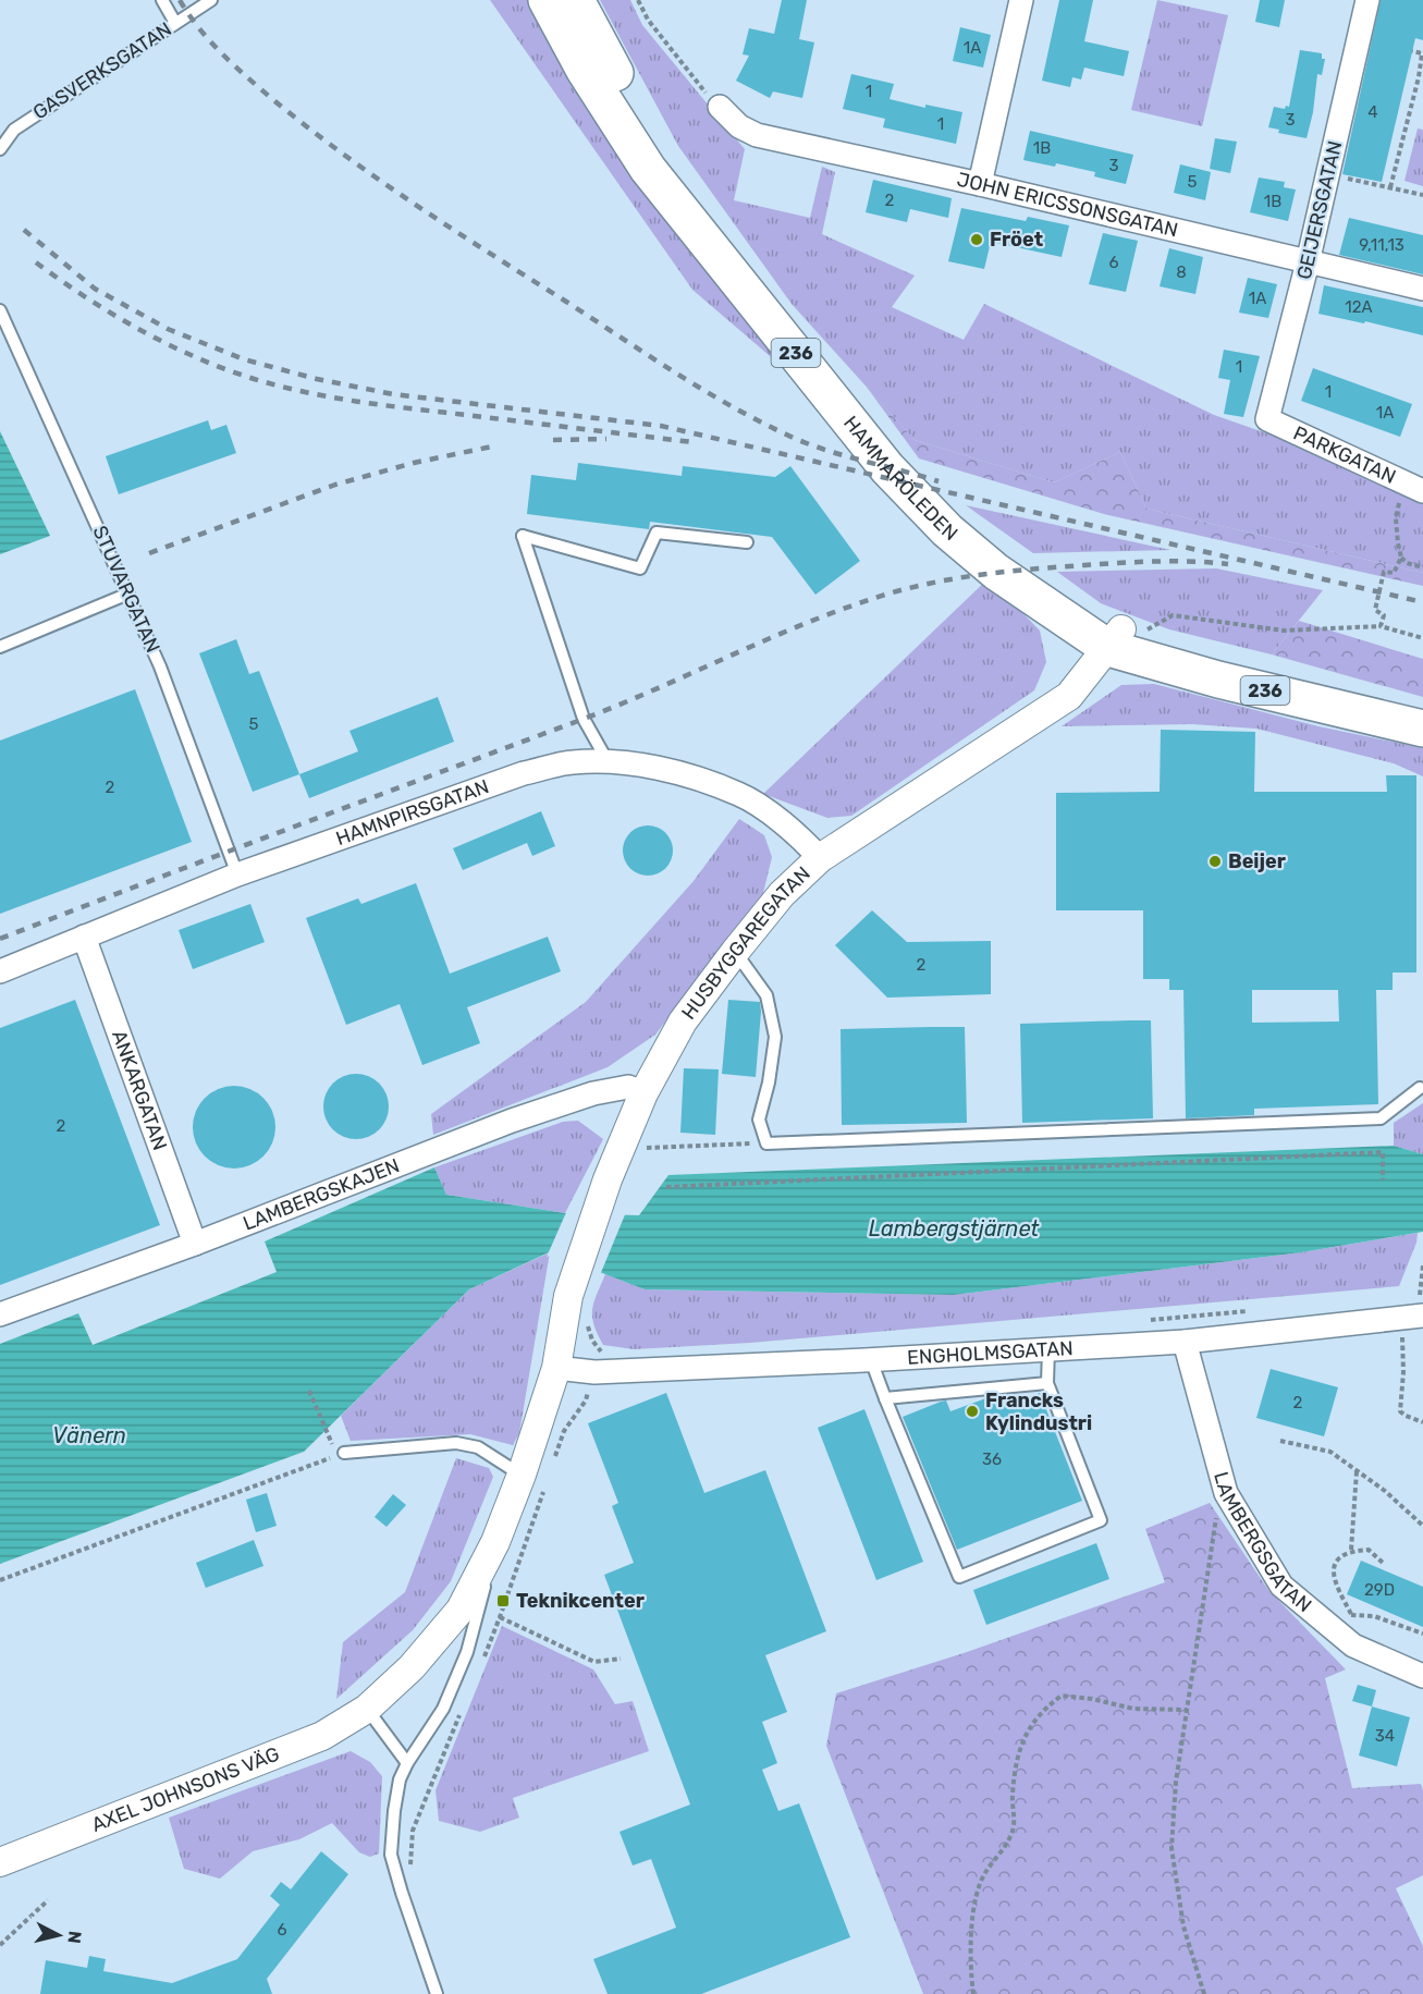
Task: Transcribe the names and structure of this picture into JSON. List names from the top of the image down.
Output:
{
  "streets": {
    "main road": ["236", "HAMMARÖLEDEN"],
    "street": [
      "JOHN ERICSSONSGATAN",
      "GEIJERSGATAN",
      "PARKGATAN",
      "HAMNPIRSGATAN",
      "HUSBYGGAREGATAN",
      "ANKARGATAN",
      "LAMBERGSKAJEN",
      "ENGHOLMSGATAN",
      "LAMBERGSGATAN",
      "AXEL JOHNSONS VÄG"
    ],
    "lane": ["GASVERKSGATAN", "STUVARGATAN"]
  },
  "crossings": [
    ["JOHN ERICSSONSGATAN", "GEIJERSGATAN"],
    ["GEIJERSGATAN", "PARKGATAN"],
    ["HAMMARÖLEDEN", "HUSBYGGAREGATAN"],
    ["STUVARGATAN", "HAMNPIRSGATAN"],
    ["HAMNPIRSGATAN", "HUSBYGGAREGATAN"],
    ["HAMNPIRSGATAN", "ANKARGATAN"],
    ["HUSBYGGAREGATAN", "LAMBERGSKAJEN"],
    ["HUSBYGGAREGATAN", "ENGHOLMSGATAN"],
    ["HUSBYGGAREGATAN", "AXEL JOHNSONS VÄG"],
    ["ANKARGATAN", "LAMBERGSKAJEN"],
    ["ENGHOLMSGATAN", "LAMBERGSGATAN"],
    ["ENGHOLMSGATAN", "AXEL JOHNSONS VÄG"]
  ],
  "water": ["Lambergstjärnet", "Vänern"],
  "places": {
    "other": ["Fröet", "Beijer", "Francks Kylindustri"],
    "transit": ["Teknikcenter"]
  },
  "house_numbers": [
    "1A",
    "1",
    "4",
    "3",
    "1",
    "1B",
    "3",
    "5",
    "2",
    "1B",
    "9,11,13",
    "6",
    "8",
    "1A",
    "12A",
    "1",
    "1",
    "1A",
    "5",
    "2",
    "2",
    "2",
    "2",
    "36",
    "29D",
    "34",
    "6"
  ],
  "north": "right"
}
